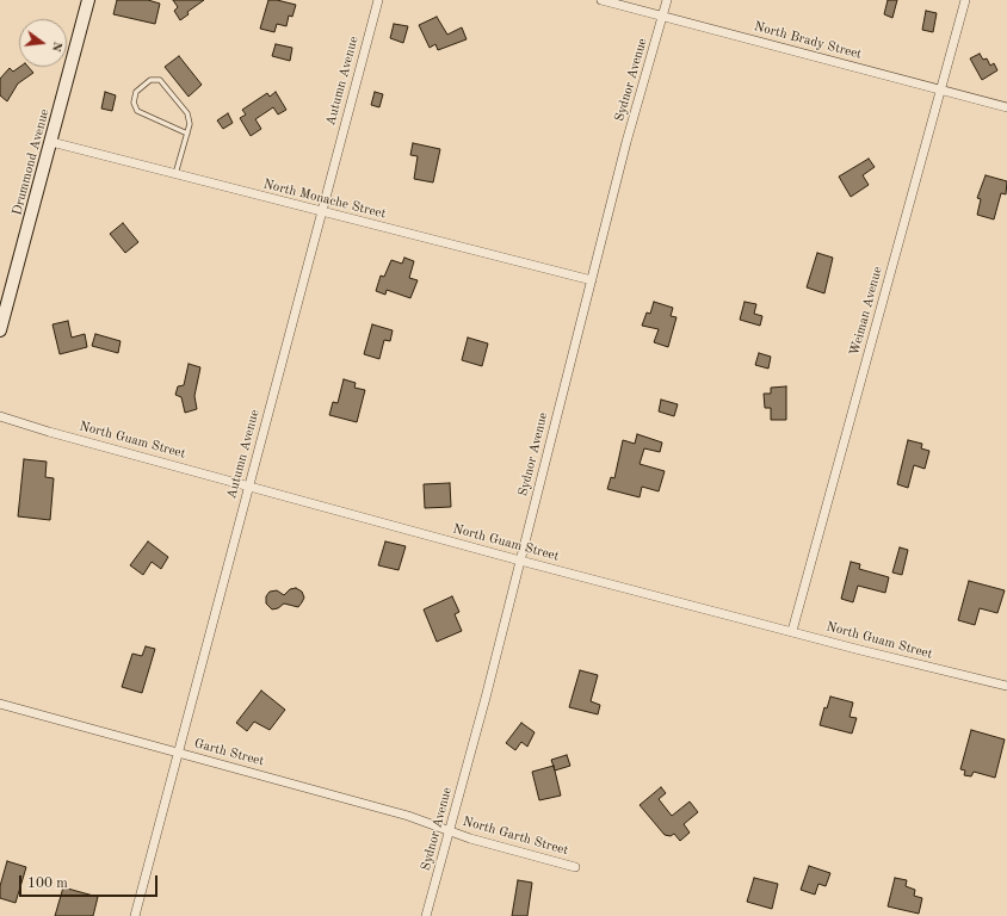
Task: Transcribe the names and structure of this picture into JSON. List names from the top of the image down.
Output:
{
  "streets": {
    "street": [
      "North Brady Street",
      "Sydnor Avenue",
      "Autumn Avenue",
      "Drummond Avenue",
      "North Monache Street",
      "Weiman Avenue",
      "North Guam Street",
      "Garth Street",
      "North Garth Street"
    ]
  },
  "crossings": [
    ["North Brady Street", "Sydnor Avenue"],
    ["North Brady Street", "Weiman Avenue"],
    ["Sydnor Avenue", "North Monache Street"],
    ["Sydnor Avenue", "North Guam Street"],
    ["Sydnor Avenue", "Garth Street"],
    ["Sydnor Avenue", "North Garth Street"],
    ["Autumn Avenue", "North Monache Street"],
    ["Autumn Avenue", "North Guam Street"],
    ["Autumn Avenue", "Garth Street"],
    ["Drummond Avenue", "North Monache Street"],
    ["Weiman Avenue", "North Guam Street"],
    ["Garth Street", "North Garth Street"]
  ],
  "scale_bar": "100 m",
  "north": "right"
}
